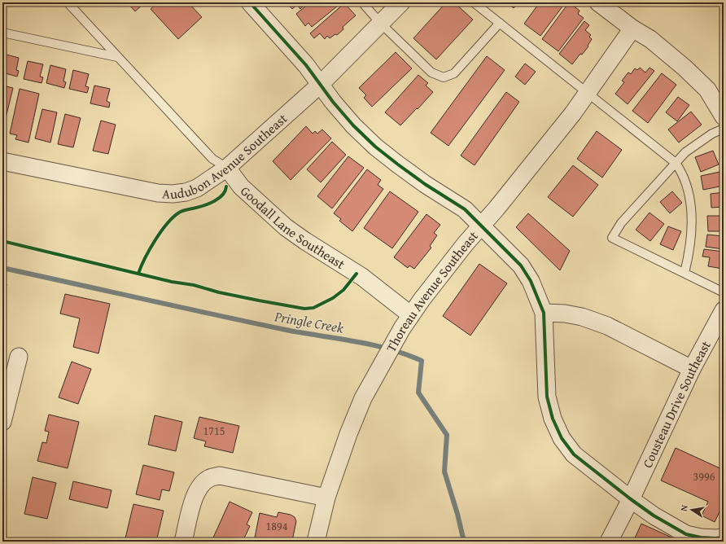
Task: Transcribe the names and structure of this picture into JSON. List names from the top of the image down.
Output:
{
  "streets": {
    "street": [
      "Audubon Avenue Southeast",
      "Goodall Lane Southeast",
      "Thoreau Avenue Southeast",
      "Cousteau Drive Southeast"
    ]
  },
  "crossings": [
    ["Audubon Avenue Southeast", "Goodall Lane Southeast"],
    ["Goodall Lane Southeast", "Thoreau Avenue Southeast"]
  ],
  "water": ["Pringle Creek"],
  "house_numbers": ["1715", "3996", "1894"],
  "north": "left"
}
